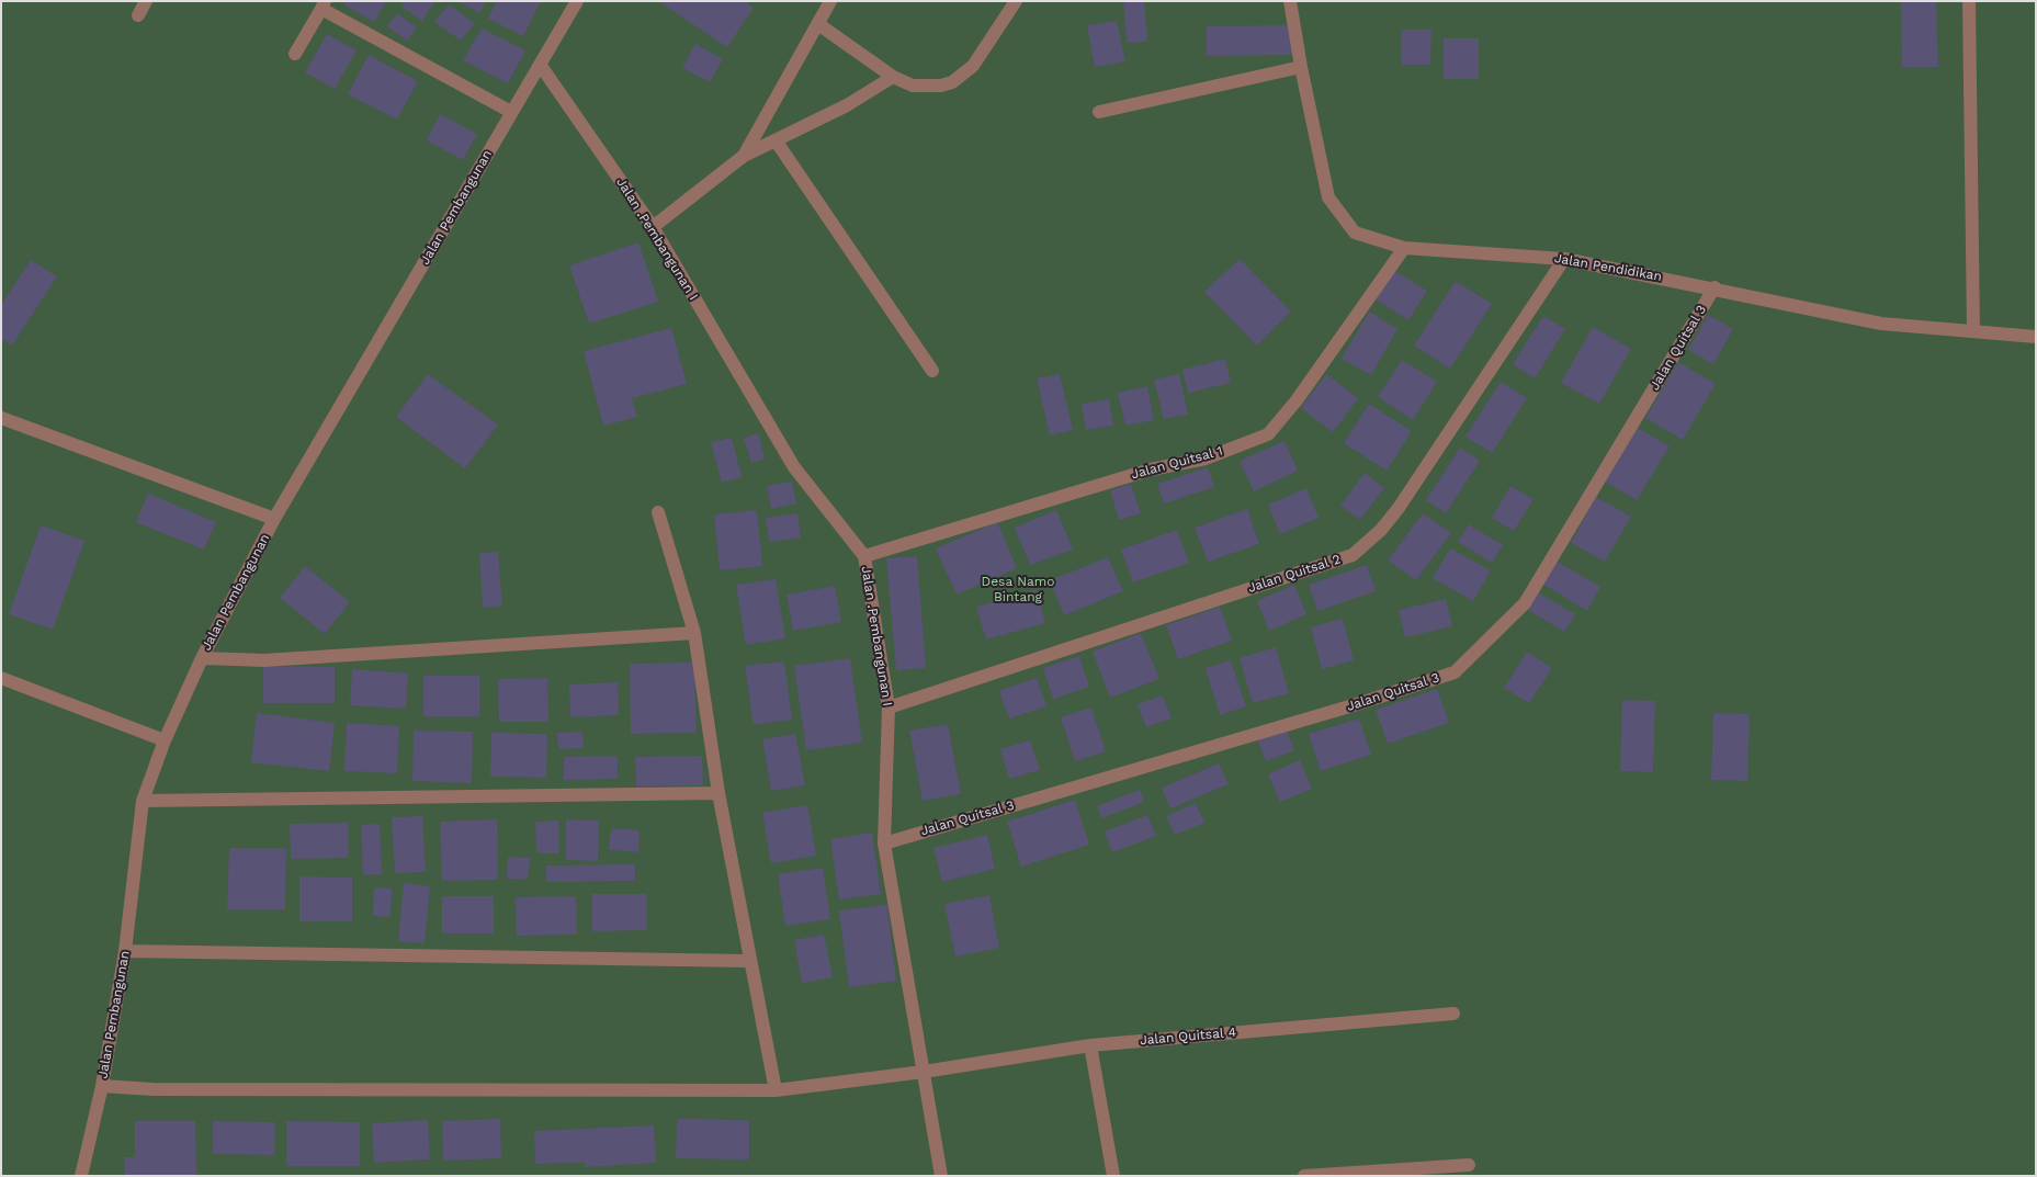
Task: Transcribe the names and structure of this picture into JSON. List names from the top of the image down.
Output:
{
  "streets": {
    "street": [
      "Jalan Pembangunan",
      "Jalan .Pembangunan I",
      "Jalan Pendidikan",
      "Jalan Quitsal 3",
      "Jalan Quitsal 1",
      "Jalan Quitsal 2",
      "Jalan Quitsal 4"
    ]
  },
  "crossings": [
    ["Jalan Pembangunan", "Jalan .Pembangunan I"],
    ["Jalan Pembangunan", "Jalan Quitsal 4"],
    ["Jalan .Pembangunan I", "Jalan Quitsal 3"],
    ["Jalan .Pembangunan I", "Jalan Quitsal 1"],
    ["Jalan .Pembangunan I", "Jalan Quitsal 2"],
    ["Jalan .Pembangunan I", "Jalan Quitsal 4"],
    ["Jalan Pendidikan", "Jalan Quitsal 3"],
    ["Jalan Pendidikan", "Jalan Quitsal 1"],
    ["Jalan Pendidikan", "Jalan Quitsal 2"]
  ],
  "parks": ["Desa Namo Bintang"]
}
